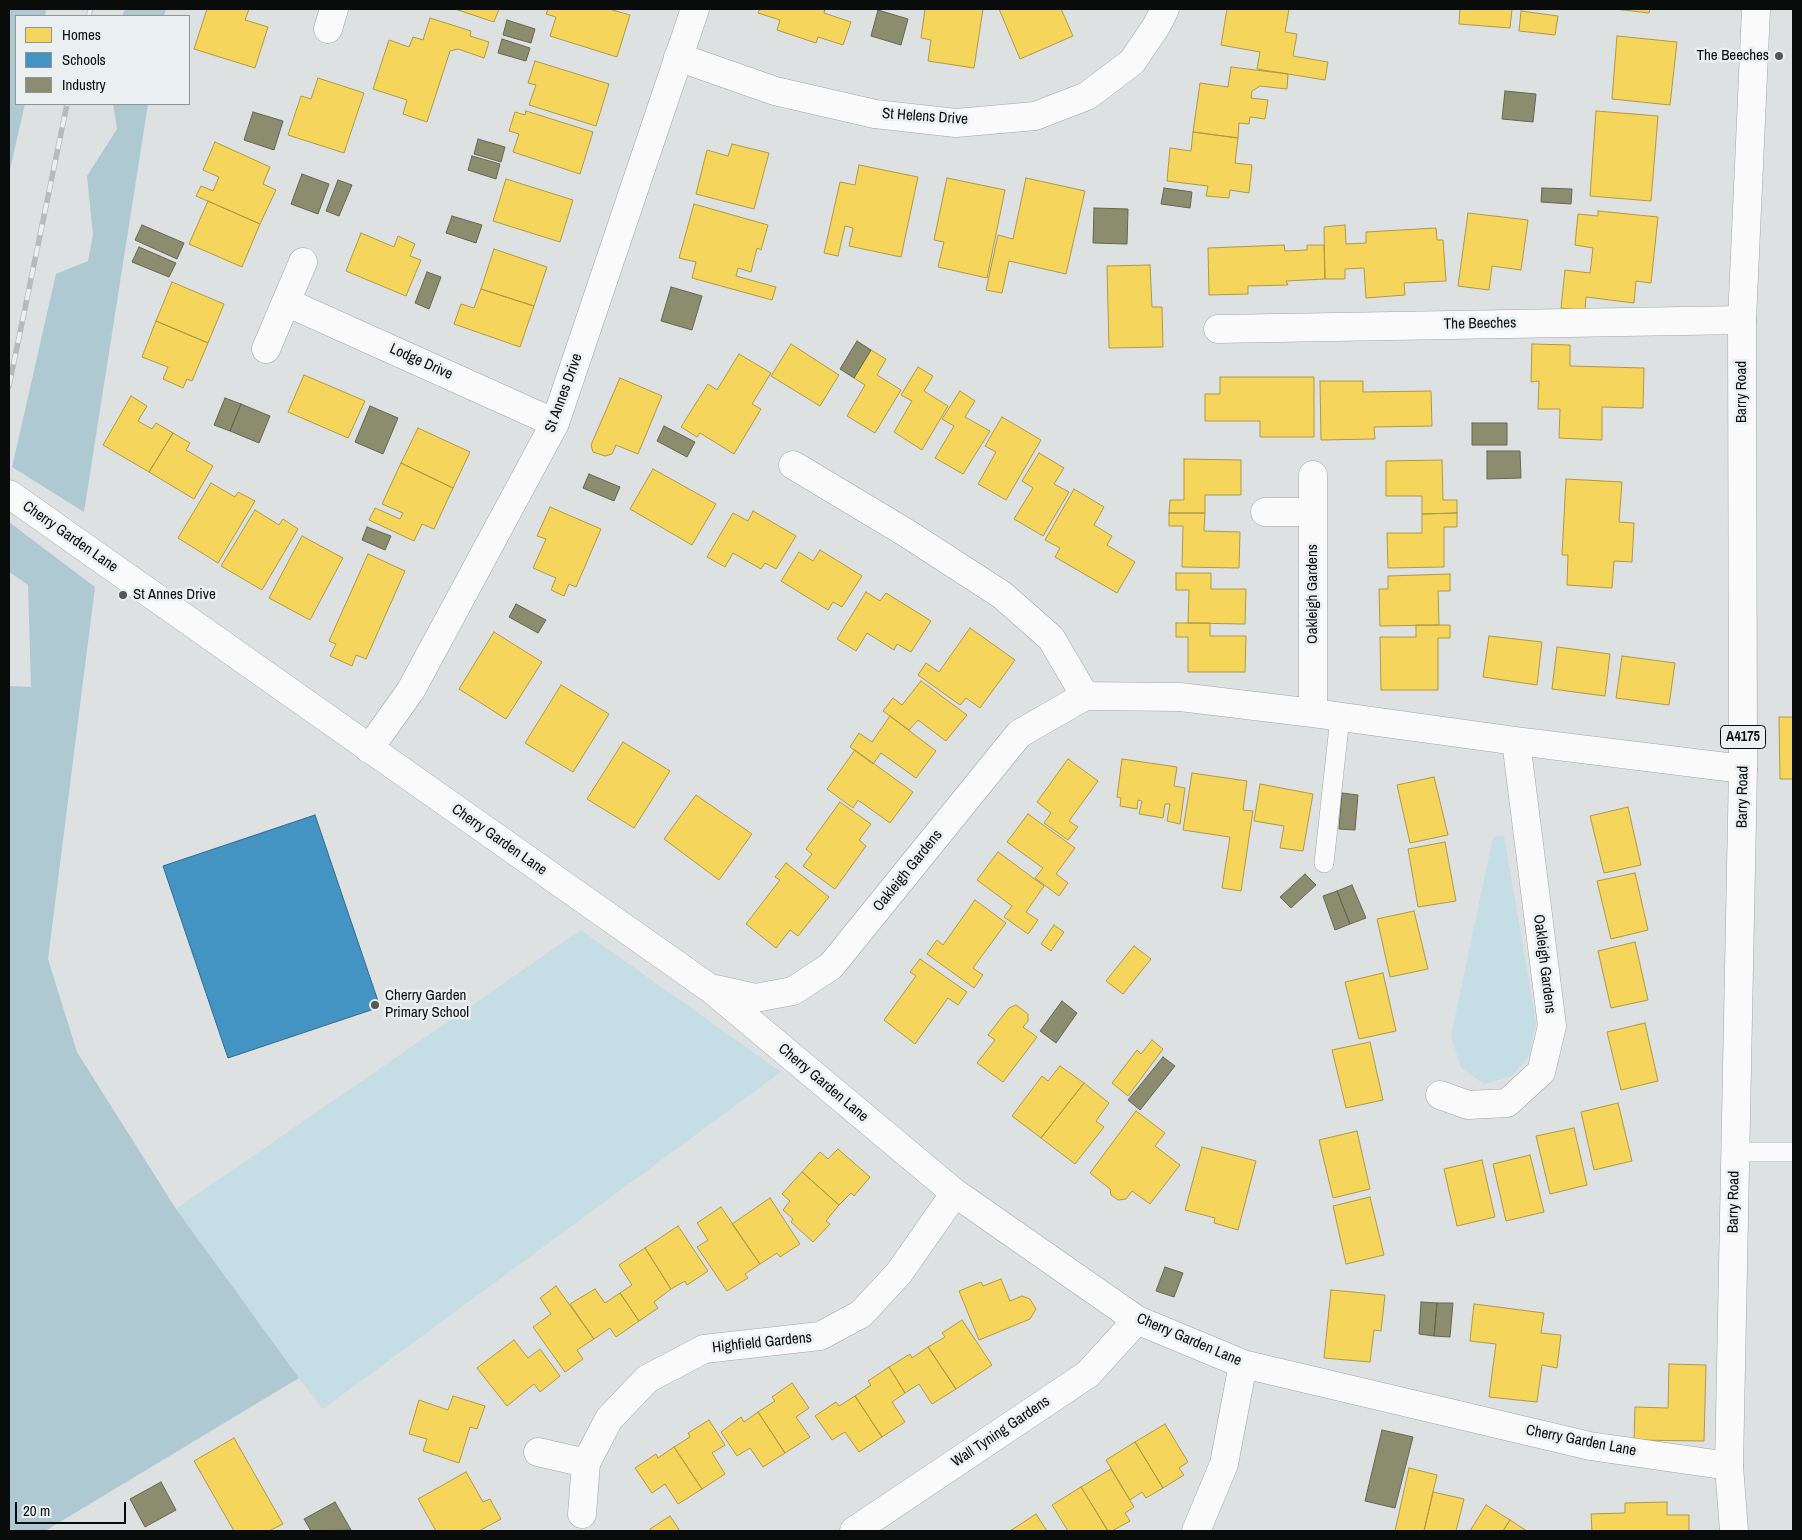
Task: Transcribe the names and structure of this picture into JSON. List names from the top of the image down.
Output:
{
  "streets": {
    "street": [
      "St Helens Drive",
      "The Beeches",
      "Lodge Drive",
      "Barry Road",
      "St Annes Drive",
      "Cherry Garden Lane",
      "Oakleigh Gardens",
      "A4175",
      "Highfield Gardens",
      "Wall Tyning Gardens"
    ]
  },
  "crossings": [
    ["St Helens Drive", "St Annes Drive"],
    ["The Beeches", "Barry Road"],
    ["Lodge Drive", "St Annes Drive"],
    ["Barry Road", "Cherry Garden Lane"],
    ["Barry Road", "A4175"],
    ["St Annes Drive", "Cherry Garden Lane"],
    ["Cherry Garden Lane", "Oakleigh Gardens"],
    ["Cherry Garden Lane", "A4175"],
    ["Cherry Garden Lane", "Highfield Gardens"],
    ["Cherry Garden Lane", "Wall Tyning Gardens"]
  ],
  "places": ["The Beeches", "St Annes Drive", "Cherry Garden Primary School"],
  "legend": ["Homes", "Schools", "Industry"],
  "scale_bar": "20 m"
}
